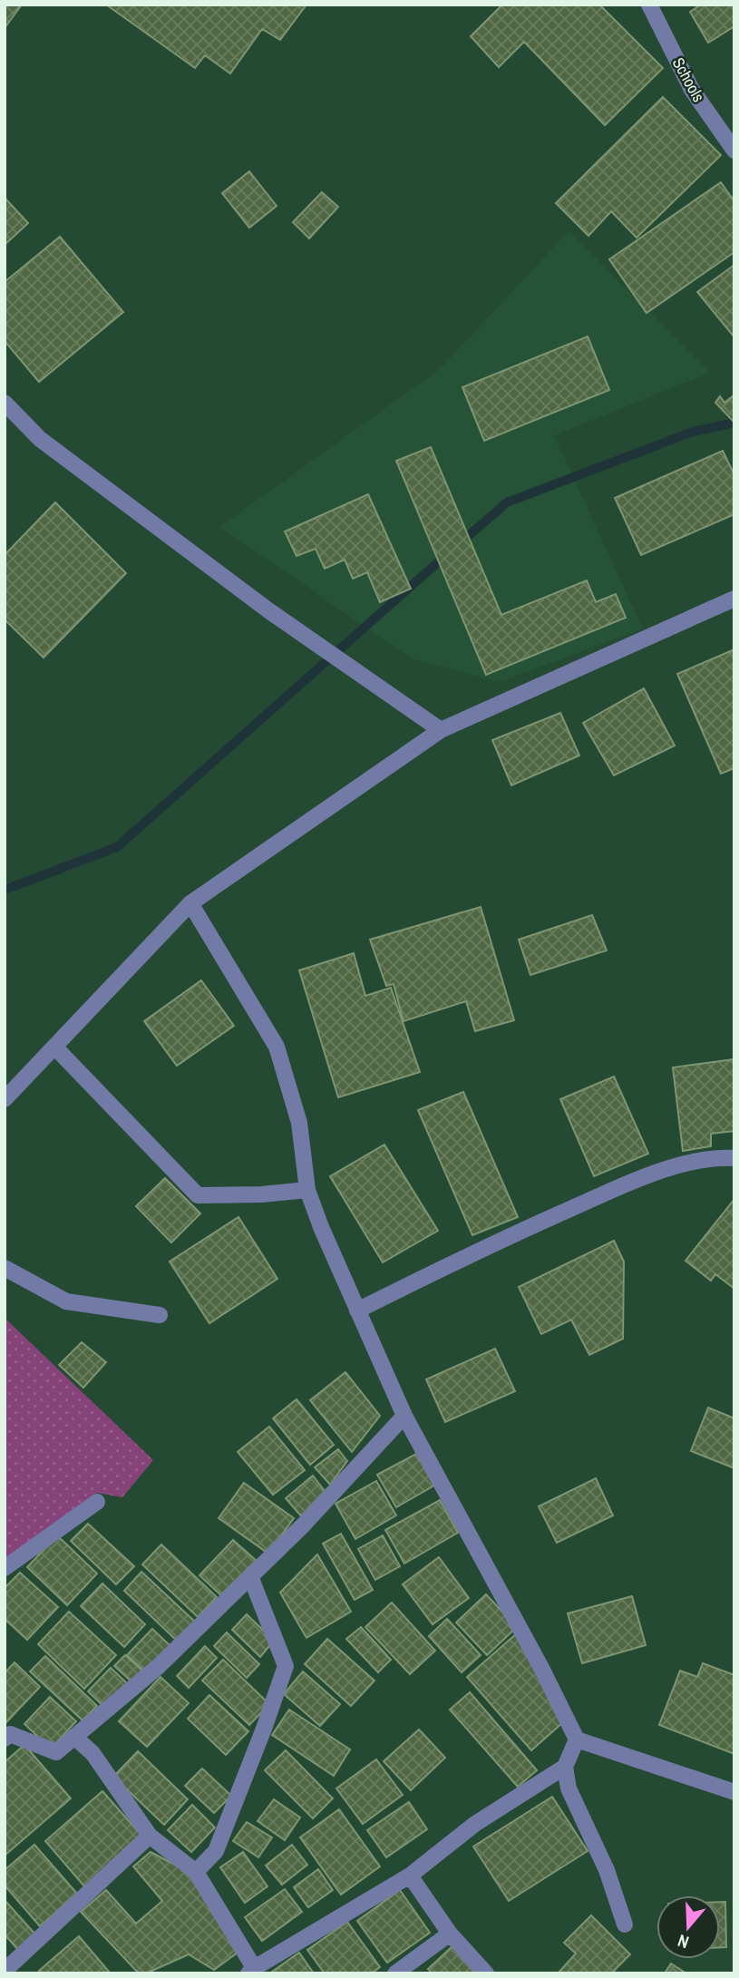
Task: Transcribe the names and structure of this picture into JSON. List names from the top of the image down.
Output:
{
  "streets": {
    "street": ["Schools"]
  },
  "north": "bottom"
}
